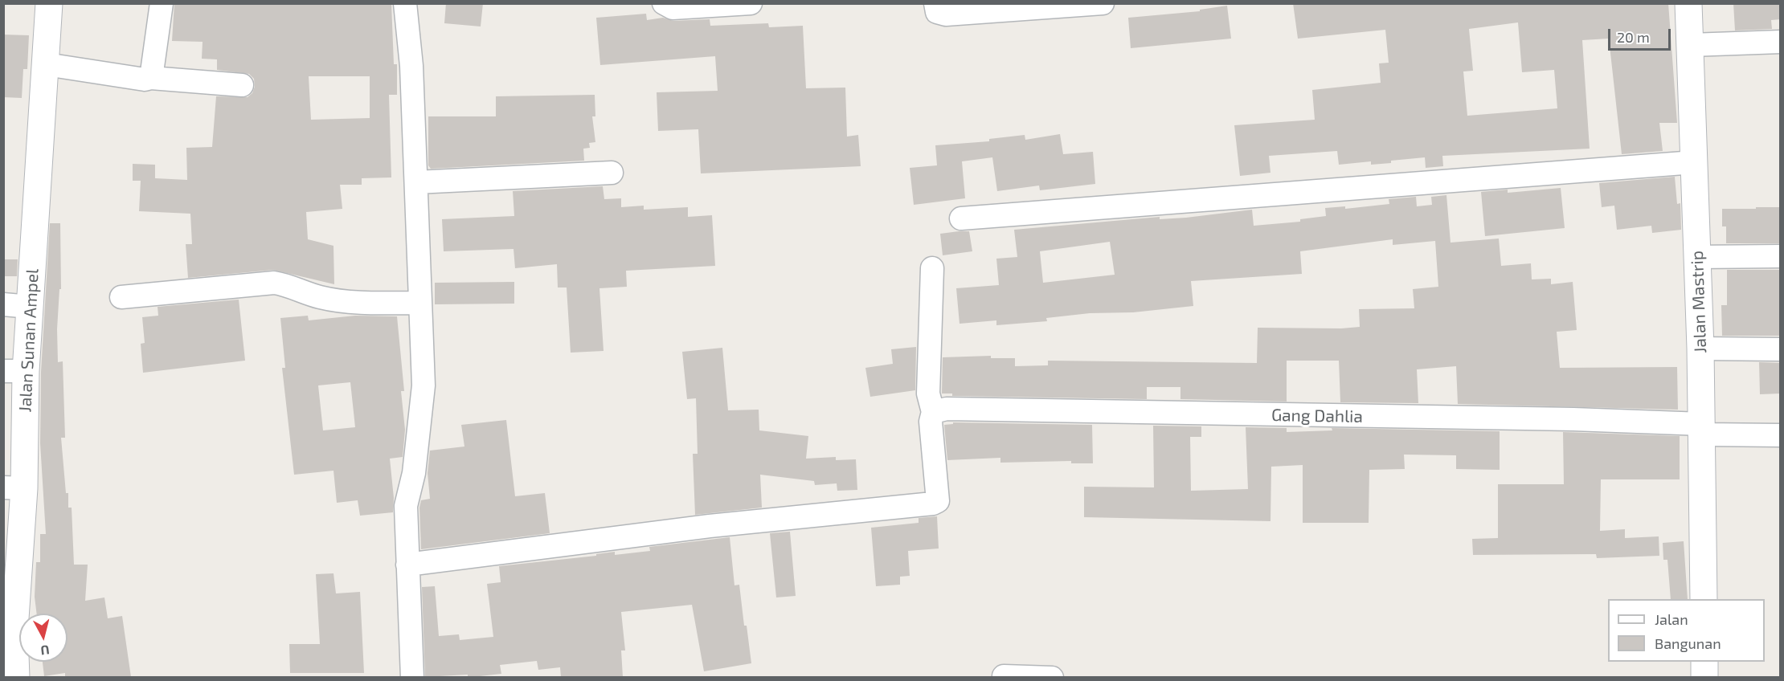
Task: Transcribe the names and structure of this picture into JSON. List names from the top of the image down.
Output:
{
  "streets": {
    "main road": ["Jalan Mastrip", "Jalan Sunan Ampel"],
    "street": ["Gang Dahlia"]
  },
  "crossings": [
    ["Jalan Mastrip", "Gang Dahlia"]
  ],
  "legend": ["Jalan", "Bangunan"],
  "scale_bar": "20 m",
  "north": "bottom"
}
